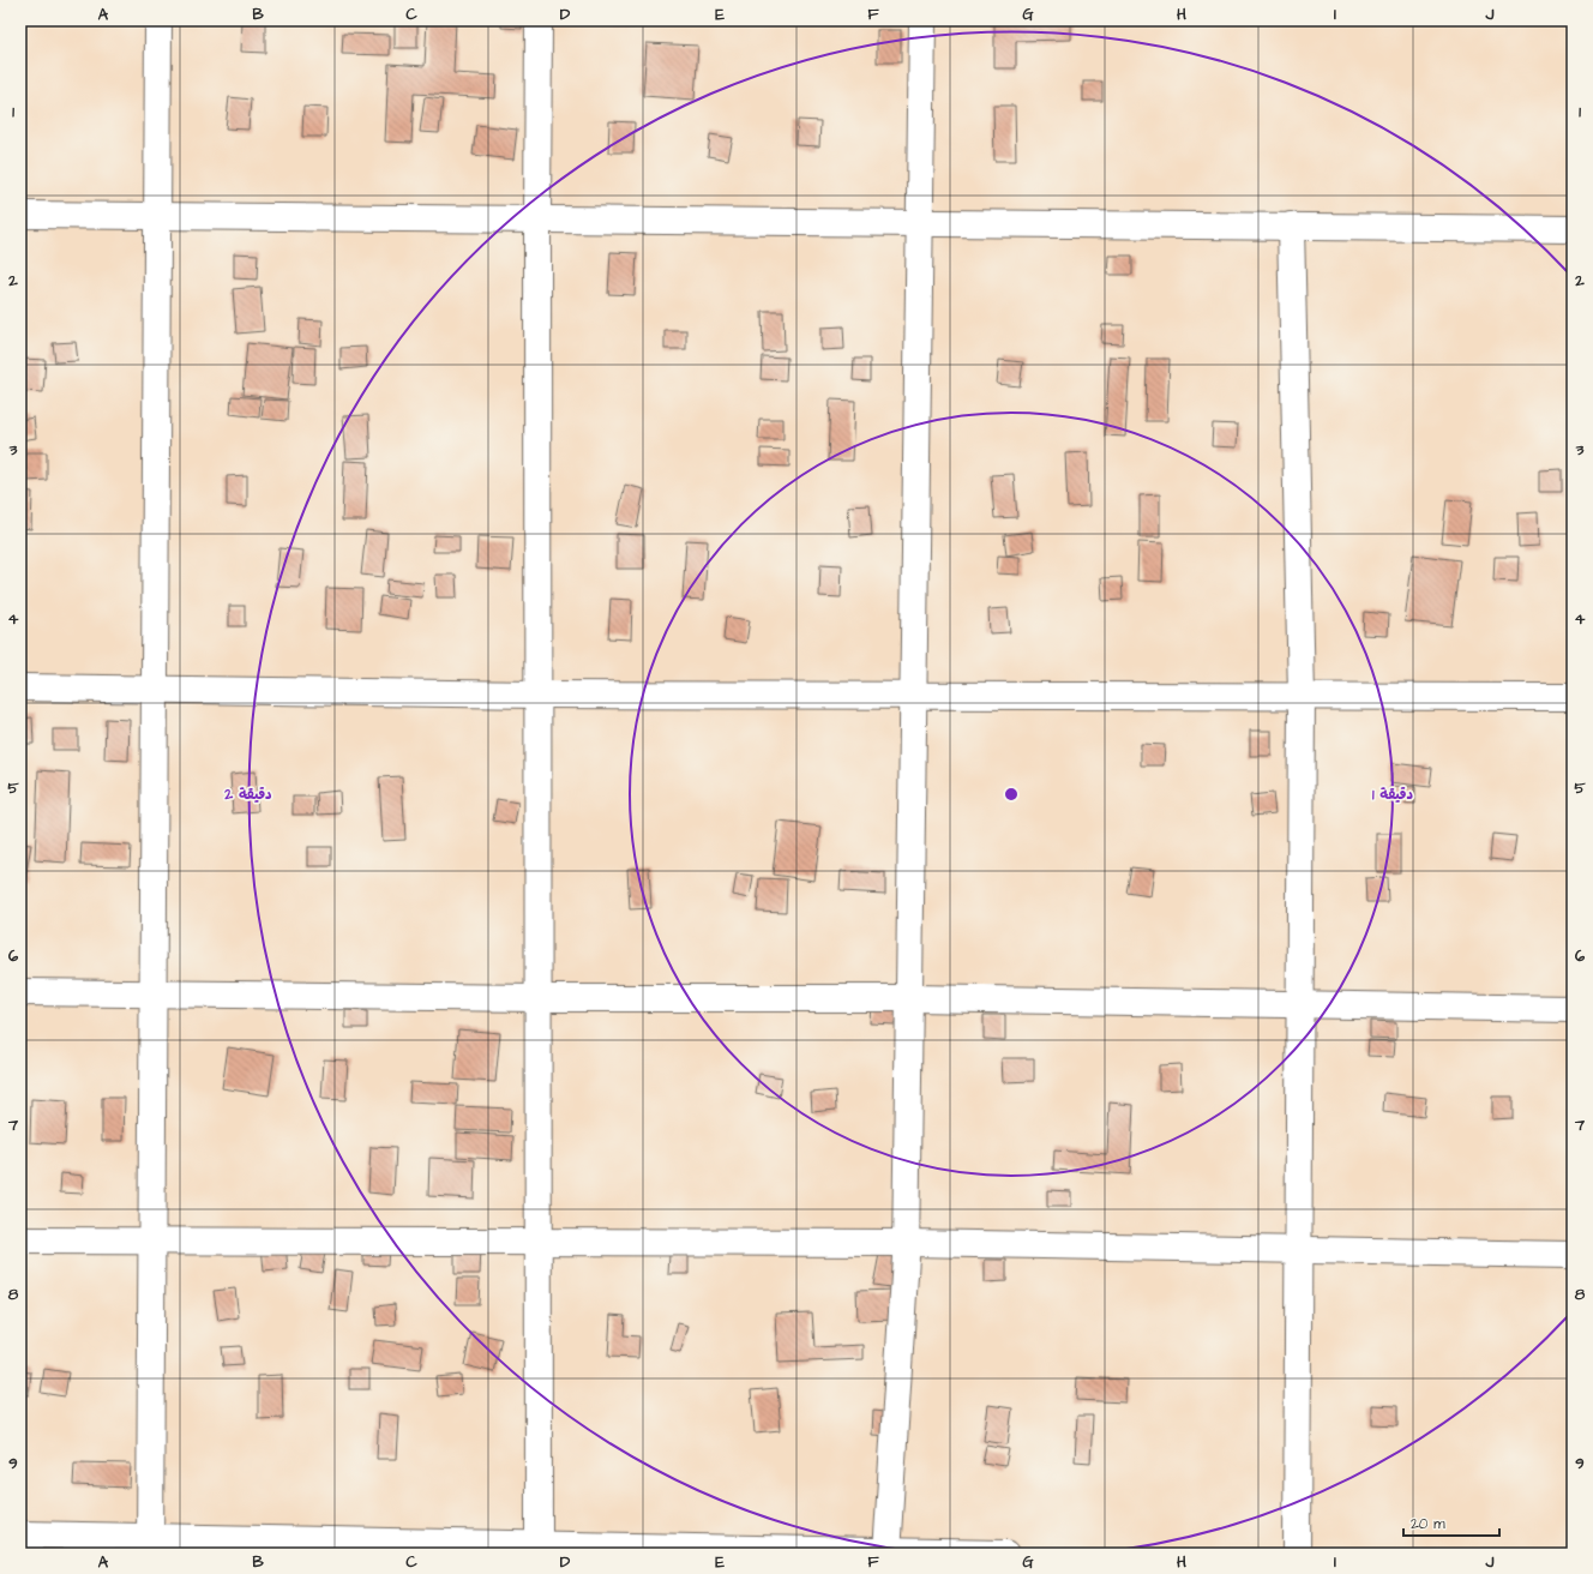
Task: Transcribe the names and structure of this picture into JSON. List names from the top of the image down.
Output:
{
  "scale_bar": "20 m",
  "grid": {
    "columns": [
      "A",
      "B",
      "C",
      "D",
      "E",
      "F",
      "G",
      "H",
      "I",
      "J"
    ],
    "rows": [
      "1",
      "2",
      "3",
      "4",
      "5",
      "6",
      "7",
      "8",
      "9"
    ]
  },
  "rings": ["1 دقيقة", "2 دقيقة"]
}
